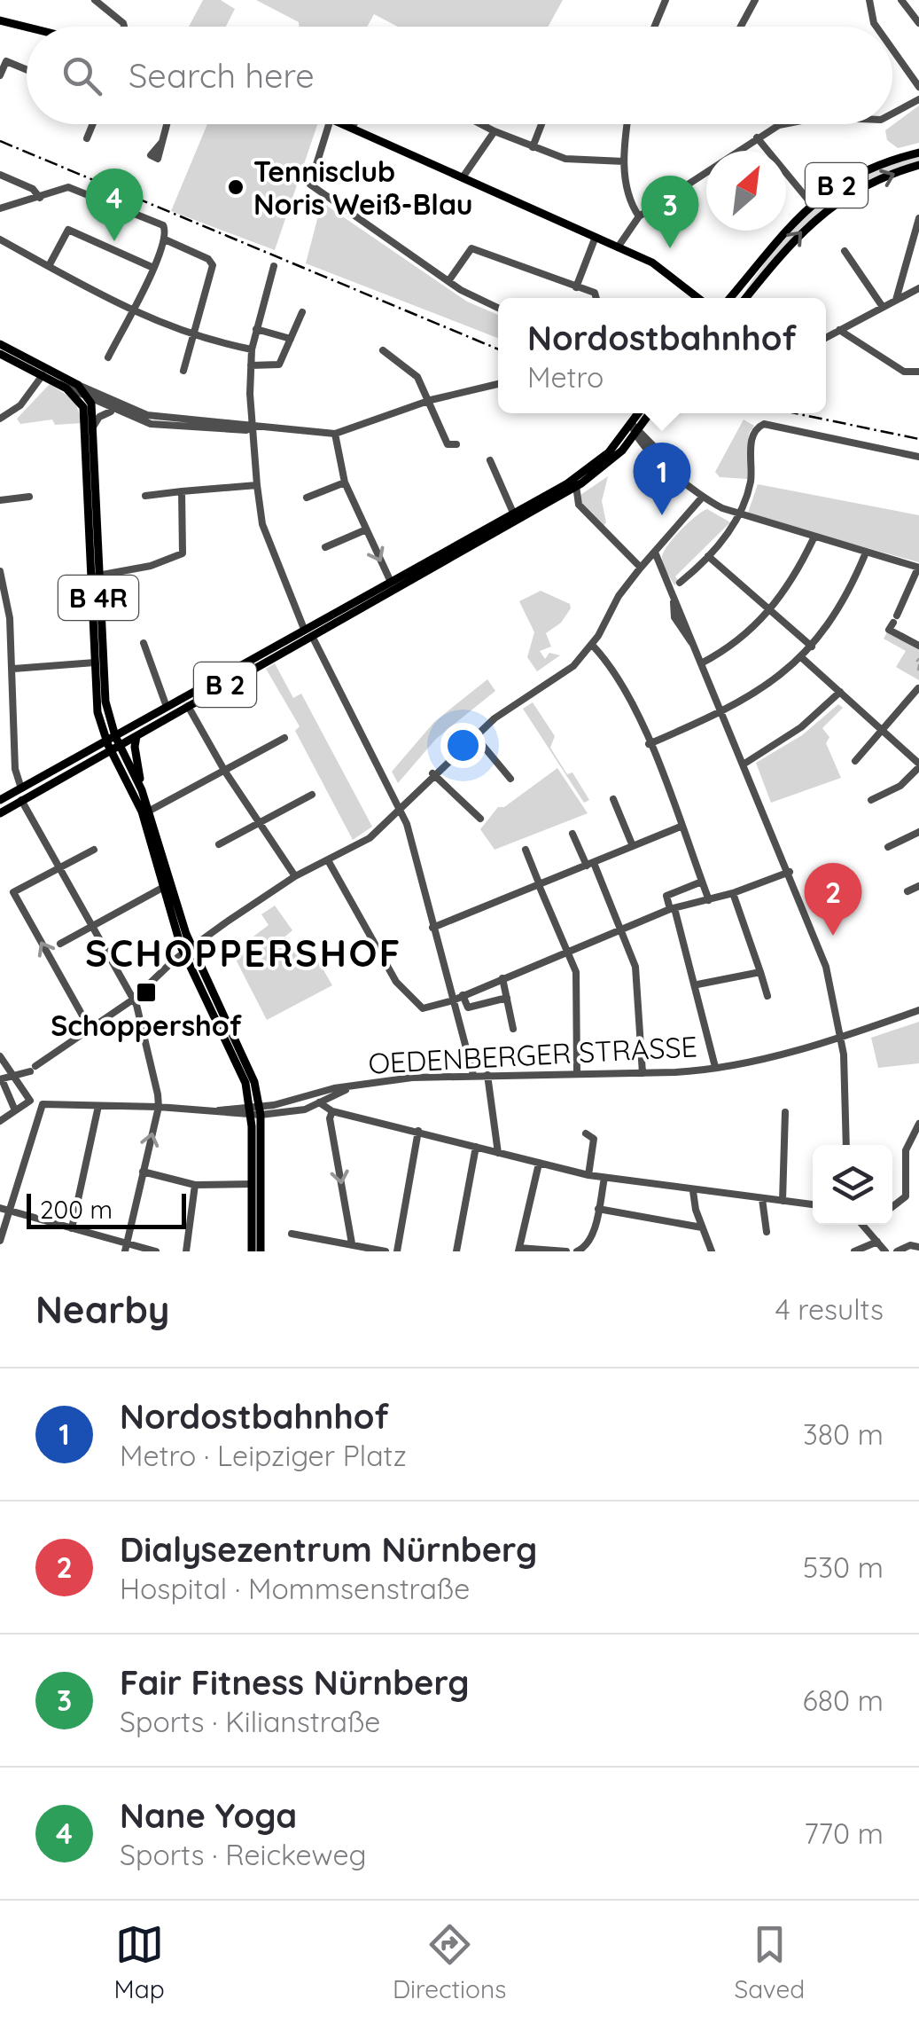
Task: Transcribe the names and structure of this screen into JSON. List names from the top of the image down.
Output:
{
  "streets": {
    "main road": ["B 2", "B 4R"],
    "street": ["OEDENBERGER STRASSE"]
  },
  "crossings": [
    ["B 2", "B 4R"],
    ["B 4R", "OEDENBERGER STRASSE"]
  ],
  "districts": ["SCHOPPERSHOF"],
  "places": {
    "other": ["Tennisclub Noris Weiß-Blau"],
    "transit": ["Schoppershof"]
  },
  "scale_bar": "200 m",
  "north": "top right",
  "page": {
    "search": "Search here",
    "pins": [
      "4",
      "3",
      "1",
      "2"
    ],
    "popup": ["Nordostbahnhof", "Metro"],
    "scale": "200 m",
    "heading": ["Nearby", "4 results"],
    "list": [
      {
        "mark": "1",
        "name": "Nordostbahnhof",
        "note": "Metro · Leipziger Platz",
        "value": "380 m"
      },
      {
        "mark": "2",
        "name": "Dialysezentrum Nürnberg",
        "note": "Hospital · Mommsenstraße",
        "value": "530 m"
      },
      {
        "mark": "3",
        "name": "Fair Fitness Nürnberg",
        "note": "Sports · Kilianstraße",
        "value": "680 m"
      },
      {
        "mark": "4",
        "name": "Nane Yoga",
        "note": "Sports · Reickeweg",
        "value": "770 m"
      }
    ],
    "nav": ["Map", "Directions", "Saved"]
  }
}
